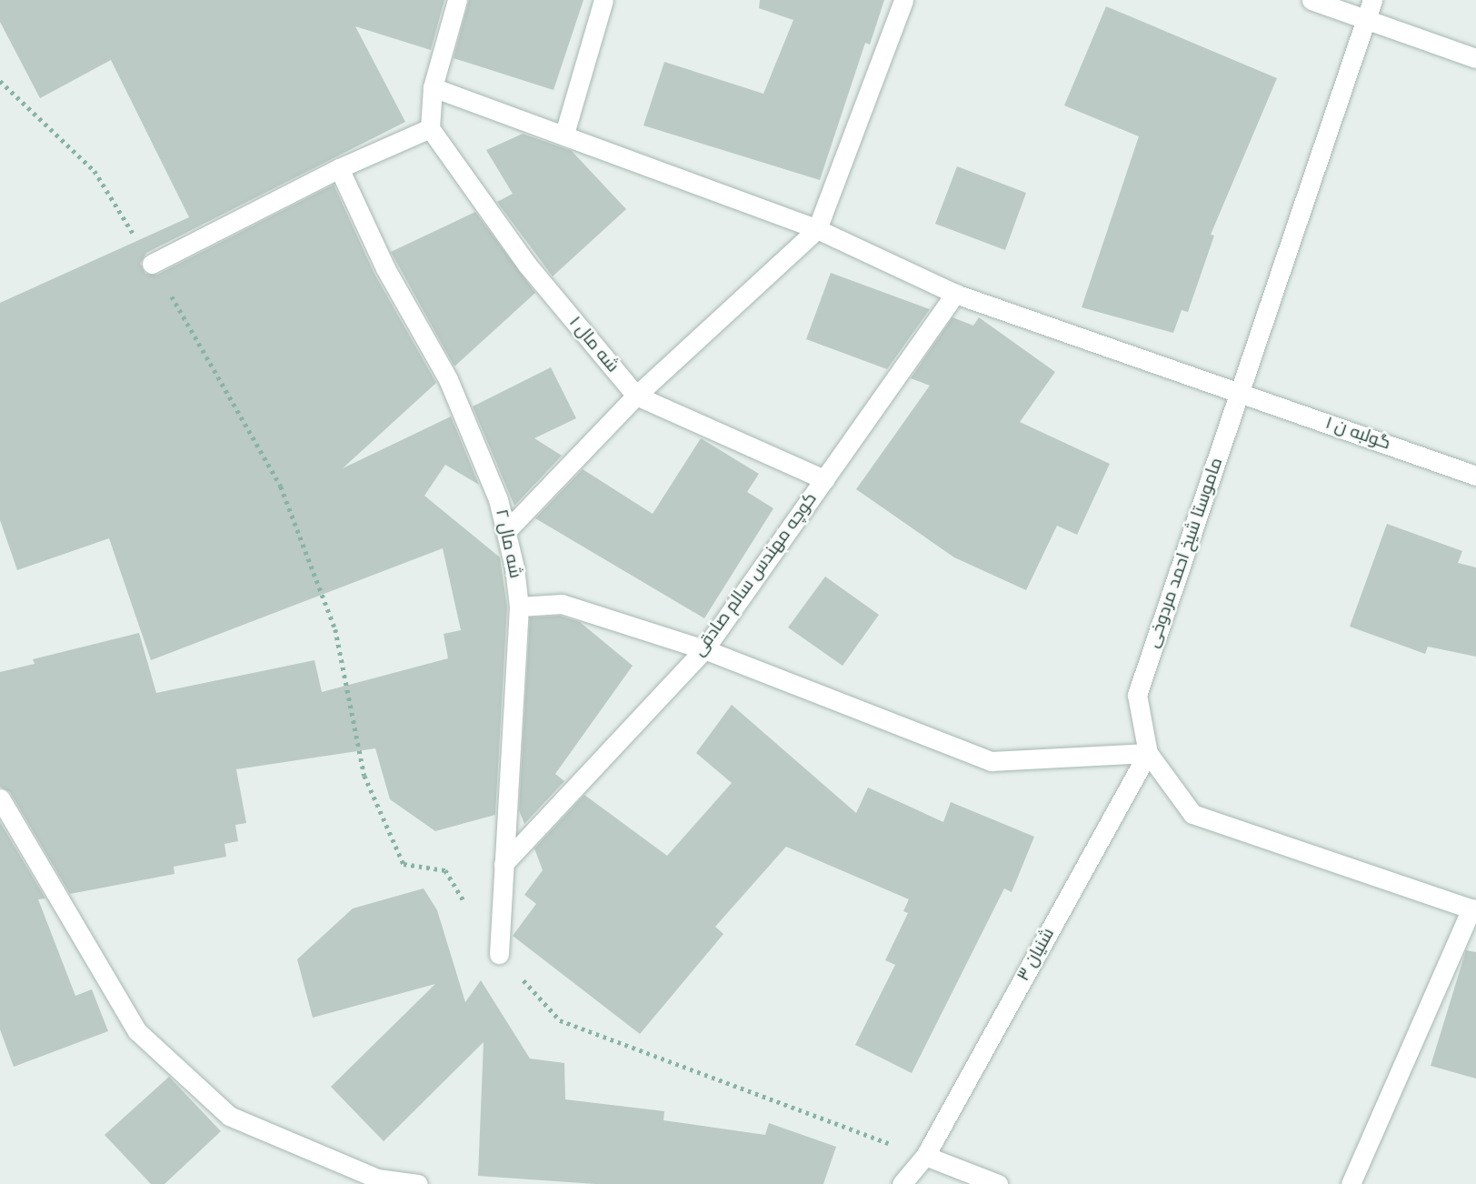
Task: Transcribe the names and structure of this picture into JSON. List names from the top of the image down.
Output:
{
  "streets": {
    "street": [
      "شه مال ۱",
      "گولبه ن ۱",
      "شه مال ۲",
      "ماموستا شیخ احمد مردوخی",
      "کوچه مهندس سالم صادقی",
      "شنیان ۳"
    ]
  },
  "crossings": [
    ["شه مال ۱", "کوچه مهندس سالم صادقی"],
    ["گولبه ن ۱", "ماموستا شیخ احمد مردوخی"],
    ["گولبه ن ۱", "کوچه مهندس سالم صادقی"],
    ["شه مال ۲", "کوچه مهندس سالم صادقی"],
    ["ماموستا شیخ احمد مردوخی", "شنیان ۳"]
  ]
}
